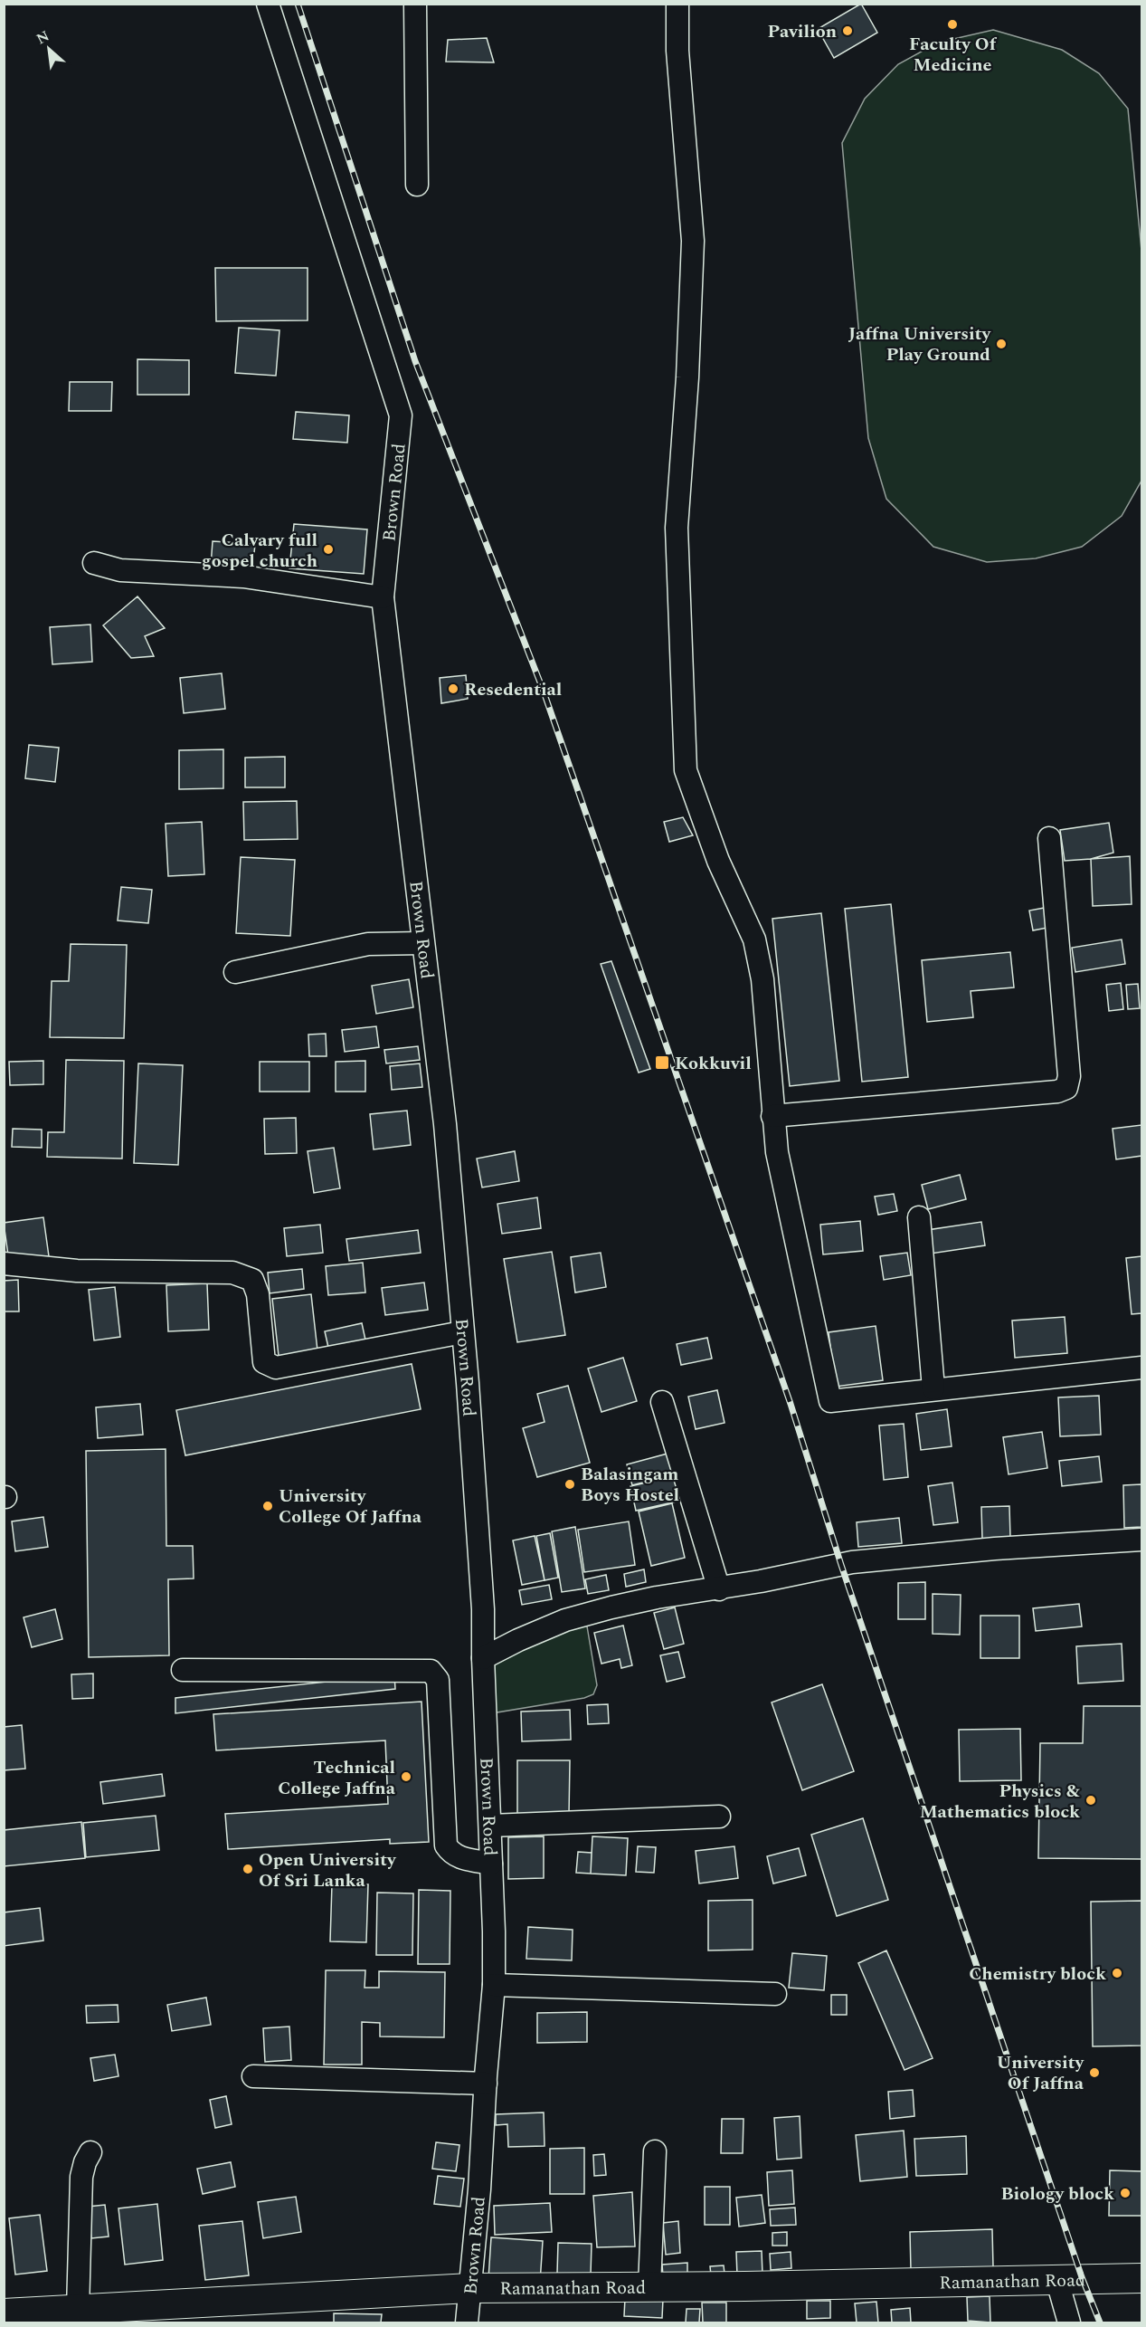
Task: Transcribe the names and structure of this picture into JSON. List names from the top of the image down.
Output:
{
  "streets": {
    "main road": ["Ramanathan Road"],
    "street": ["Brown Road"]
  },
  "crossings": [
    ["Brown Road", "Ramanathan Road"]
  ],
  "places": {
    "other": [
      "Faculty Of Medicine",
      "Pavilion",
      "Jaffna University Play Ground",
      "Calvary full gospel church",
      "Resedential",
      "Balasingam Boys Hostel",
      "University College Of Jaffna",
      "Technical College Jaffna",
      "Physics & Mathematics block",
      "Open University Of Sri Lanka",
      "Chemistry block",
      "University Of Jaffna",
      "Biology block"
    ],
    "transit": ["Kokkuvil"]
  },
  "north": "top left"
}
